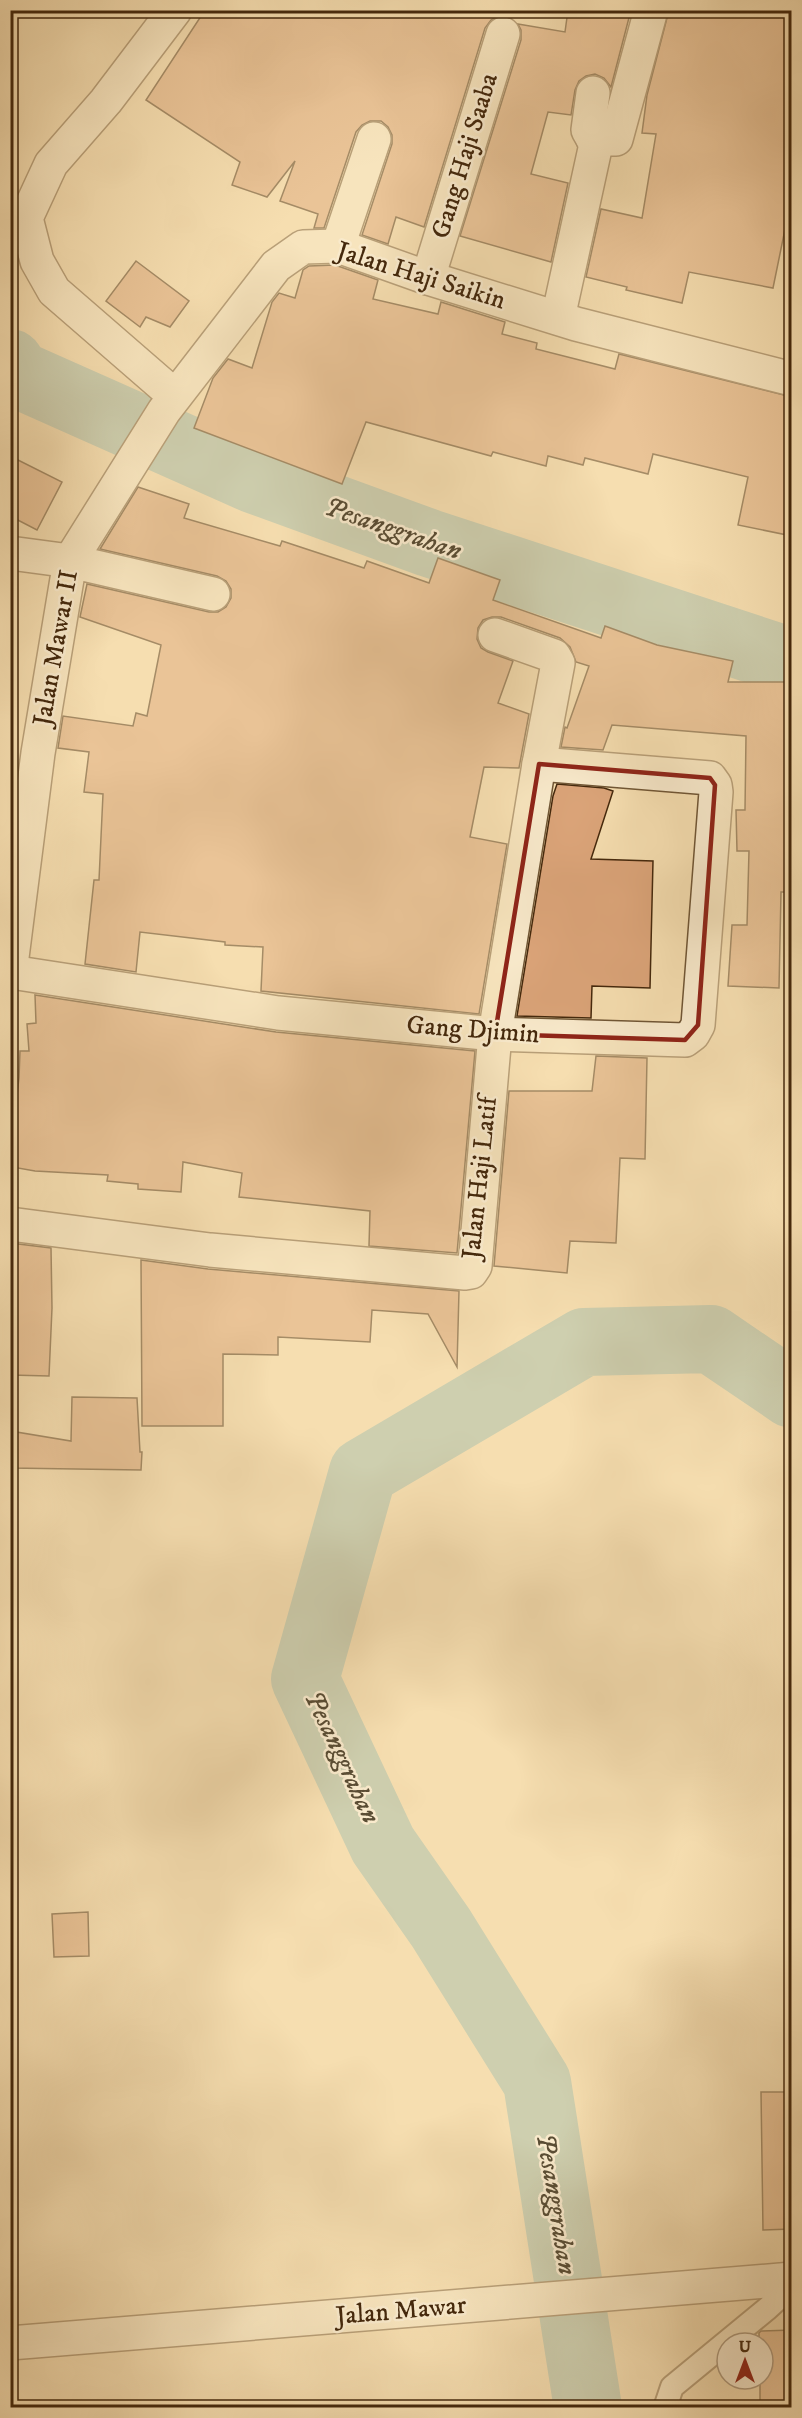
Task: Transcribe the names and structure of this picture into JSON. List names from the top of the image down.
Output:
{
  "streets": {
    "street": [
      "Gang Haji Saaba",
      "Jalan Haji Saikin",
      "Jalan Mawar II",
      "Gang Djimin",
      "Jalan Haji Latif",
      "Jalan Mawar"
    ]
  },
  "crossings": [
    ["Gang Haji Saaba", "Jalan Haji Saikin"],
    ["Jalan Haji Saikin", "Jalan Mawar II"],
    ["Jalan Mawar II", "Gang Djimin"],
    ["Gang Djimin", "Jalan Haji Latif"]
  ],
  "water": ["Pesanggrahan"],
  "north": "top"
}
